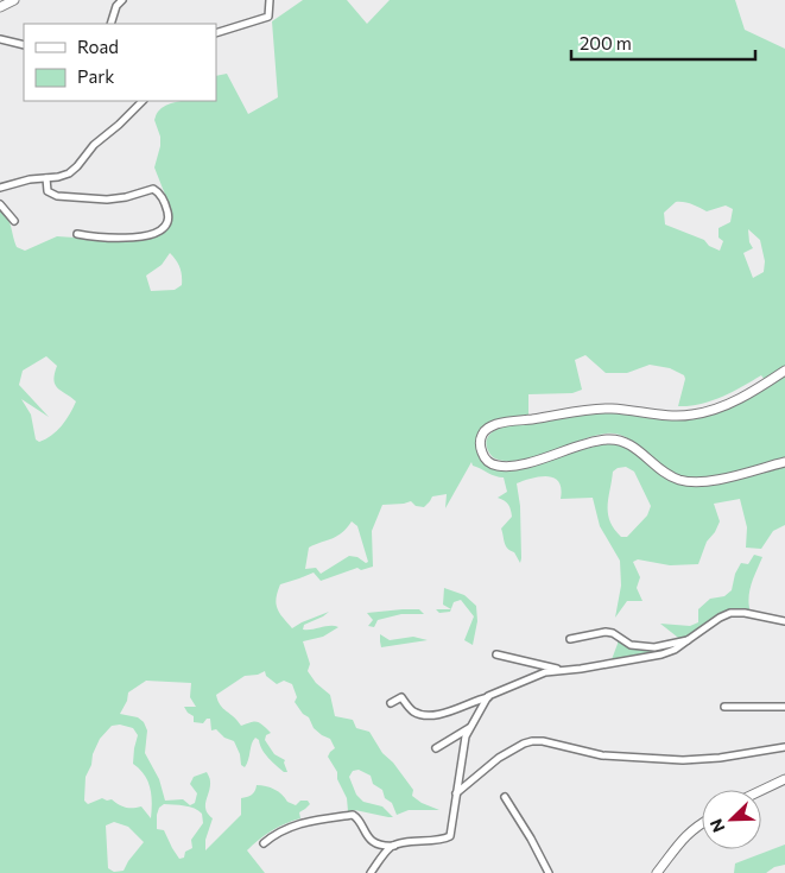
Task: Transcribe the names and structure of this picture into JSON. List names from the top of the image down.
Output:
{
  "legend": ["Road", "Park"],
  "scale_bar": "200 m",
  "north": "bottom left"
}
